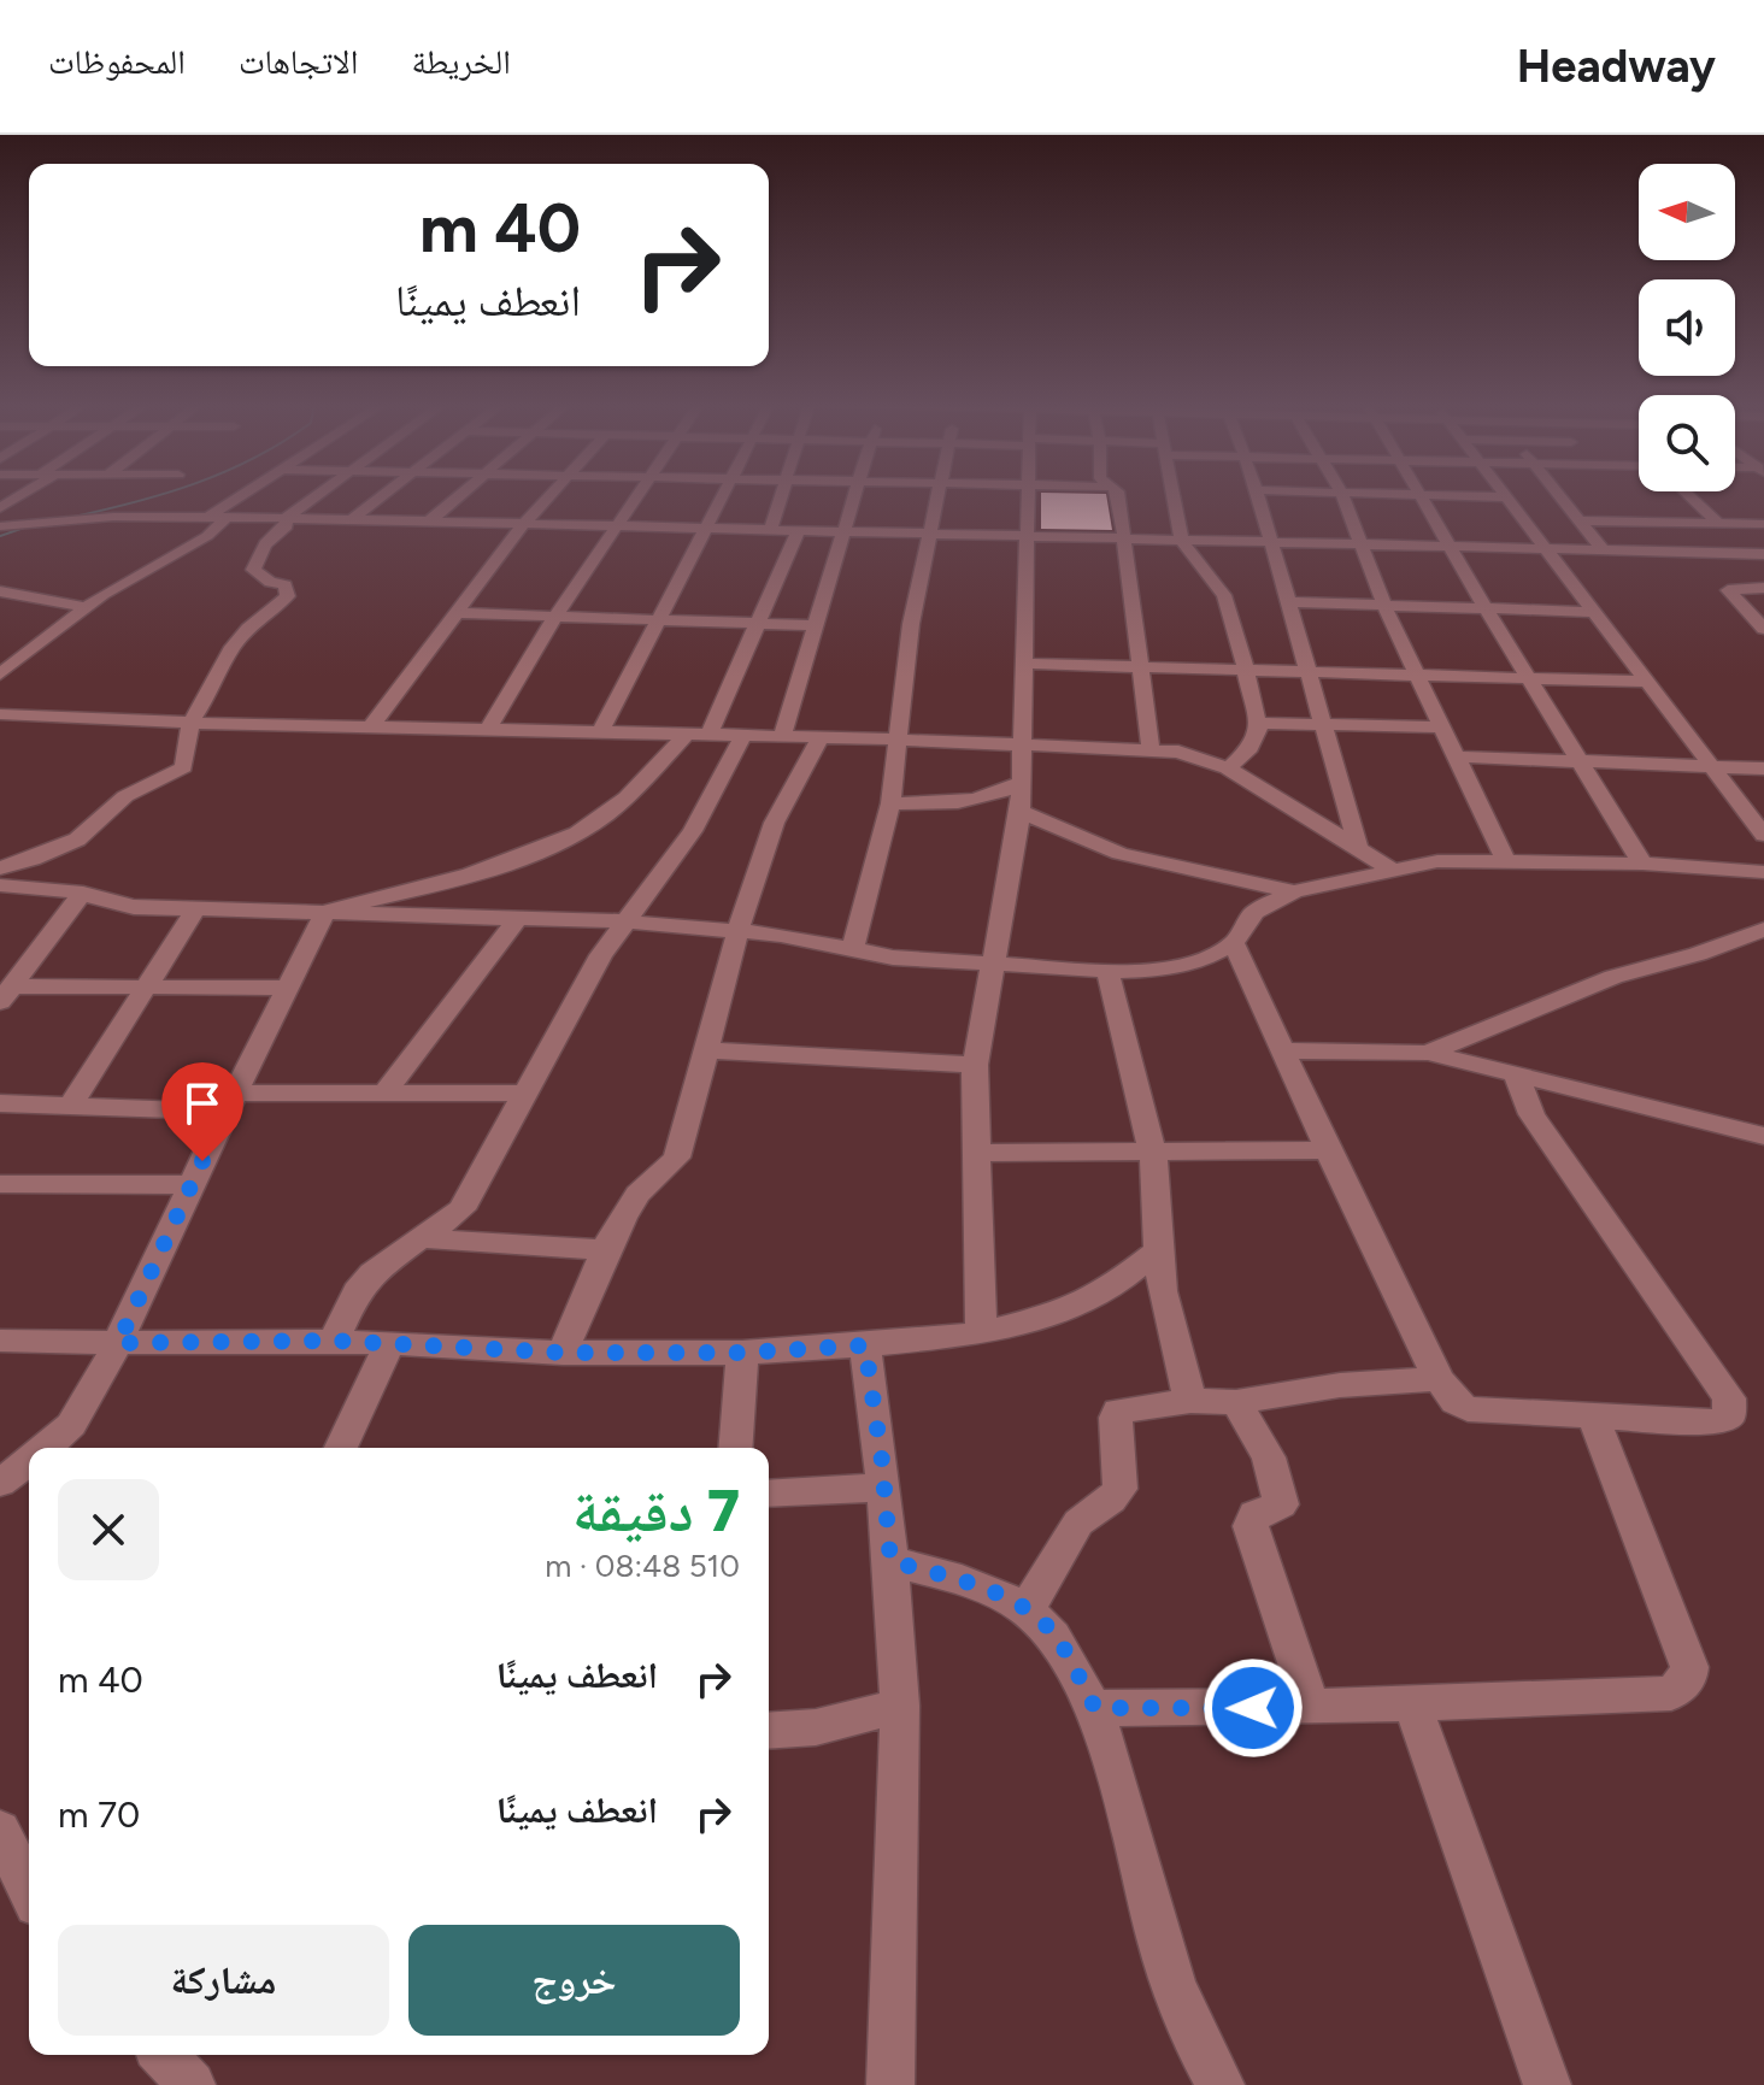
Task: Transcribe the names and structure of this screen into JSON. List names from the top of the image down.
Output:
{
  "north": "left",
  "page": {
    "header": "Headway",
    "nav": ["الخريطة", "الاتجاهات", "المحفوظات"],
    "turn": ["40 m", "انعطف يمينًا"],
    "heading": ["7 دقيقة", "510 m · 08:48"],
    "list": [
      {
        "name": "انعطف يمينًا",
        "value": "40 m"
      },
      {
        "name": "انعطف يمينًا",
        "value": "70 m"
      }
    ],
    "buttons": ["خروج", "مشاركة"]
  }
}
